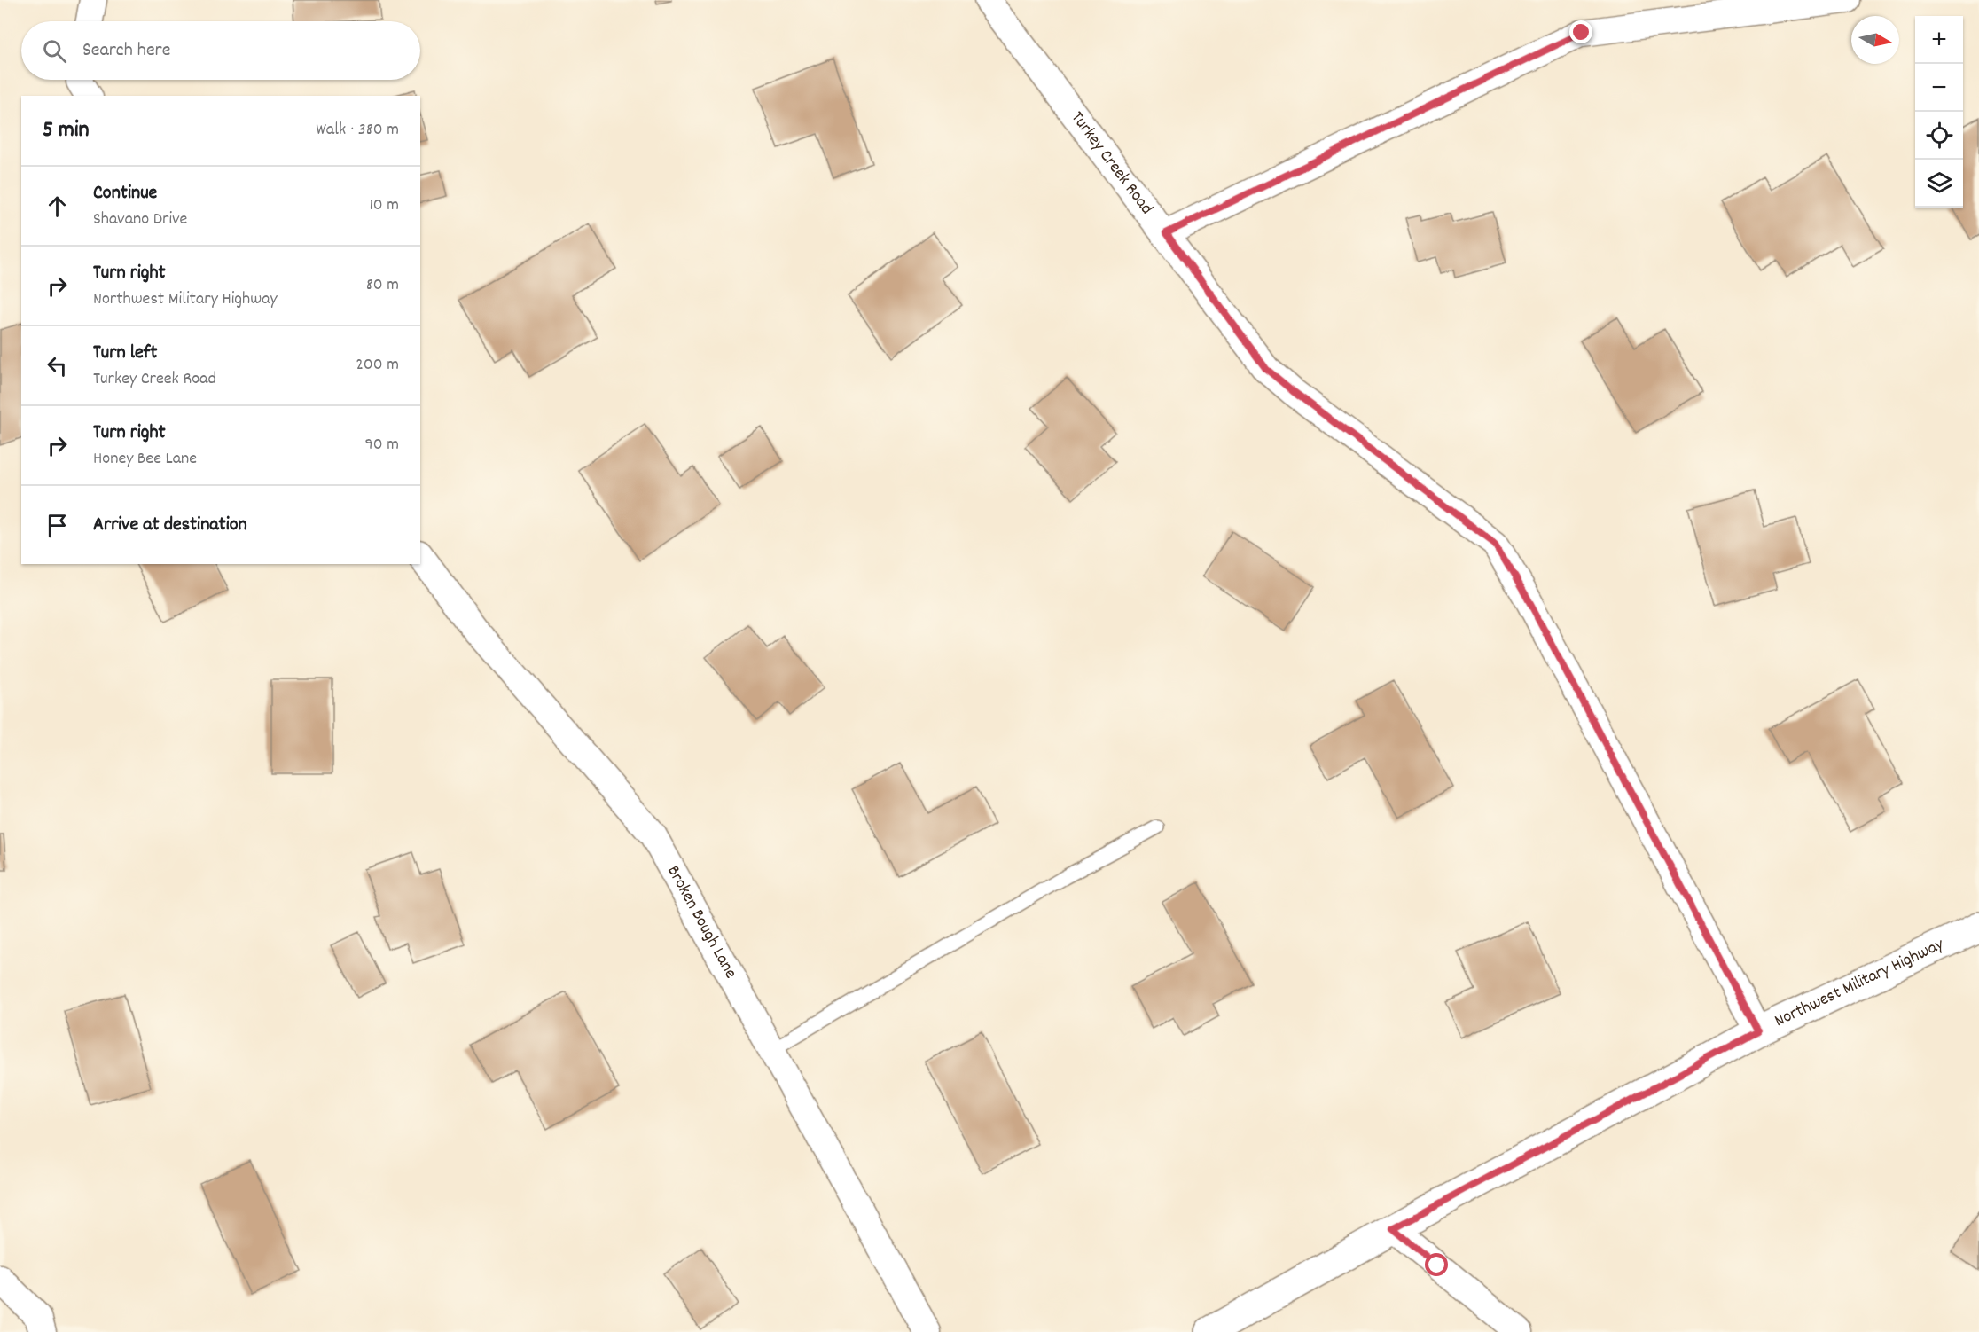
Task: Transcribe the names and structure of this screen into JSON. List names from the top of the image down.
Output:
{
  "streets": {
    "main road": ["Northwest Military Highway"],
    "street": ["Turkey Creek Road", "Broken Bough Lane"]
  },
  "crossings": [
    ["Turkey Creek Road", "Northwest Military Highway"]
  ],
  "north": "right",
  "page": {
    "map_buttons": ["+", "−"],
    "search": "Search here",
    "heading": ["5 min", "Walk · 380 m"],
    "list": [
      ["Continue", "Shavano Drive", "10 m"],
      ["Turn right", "Northwest Military Highway", "80 m"],
      ["Turn left", "Turkey Creek Road", "200 m"],
      ["Turn right", "Honey Bee Lane", "90 m"],
      "Arrive at destination"
    ]
  }
}
